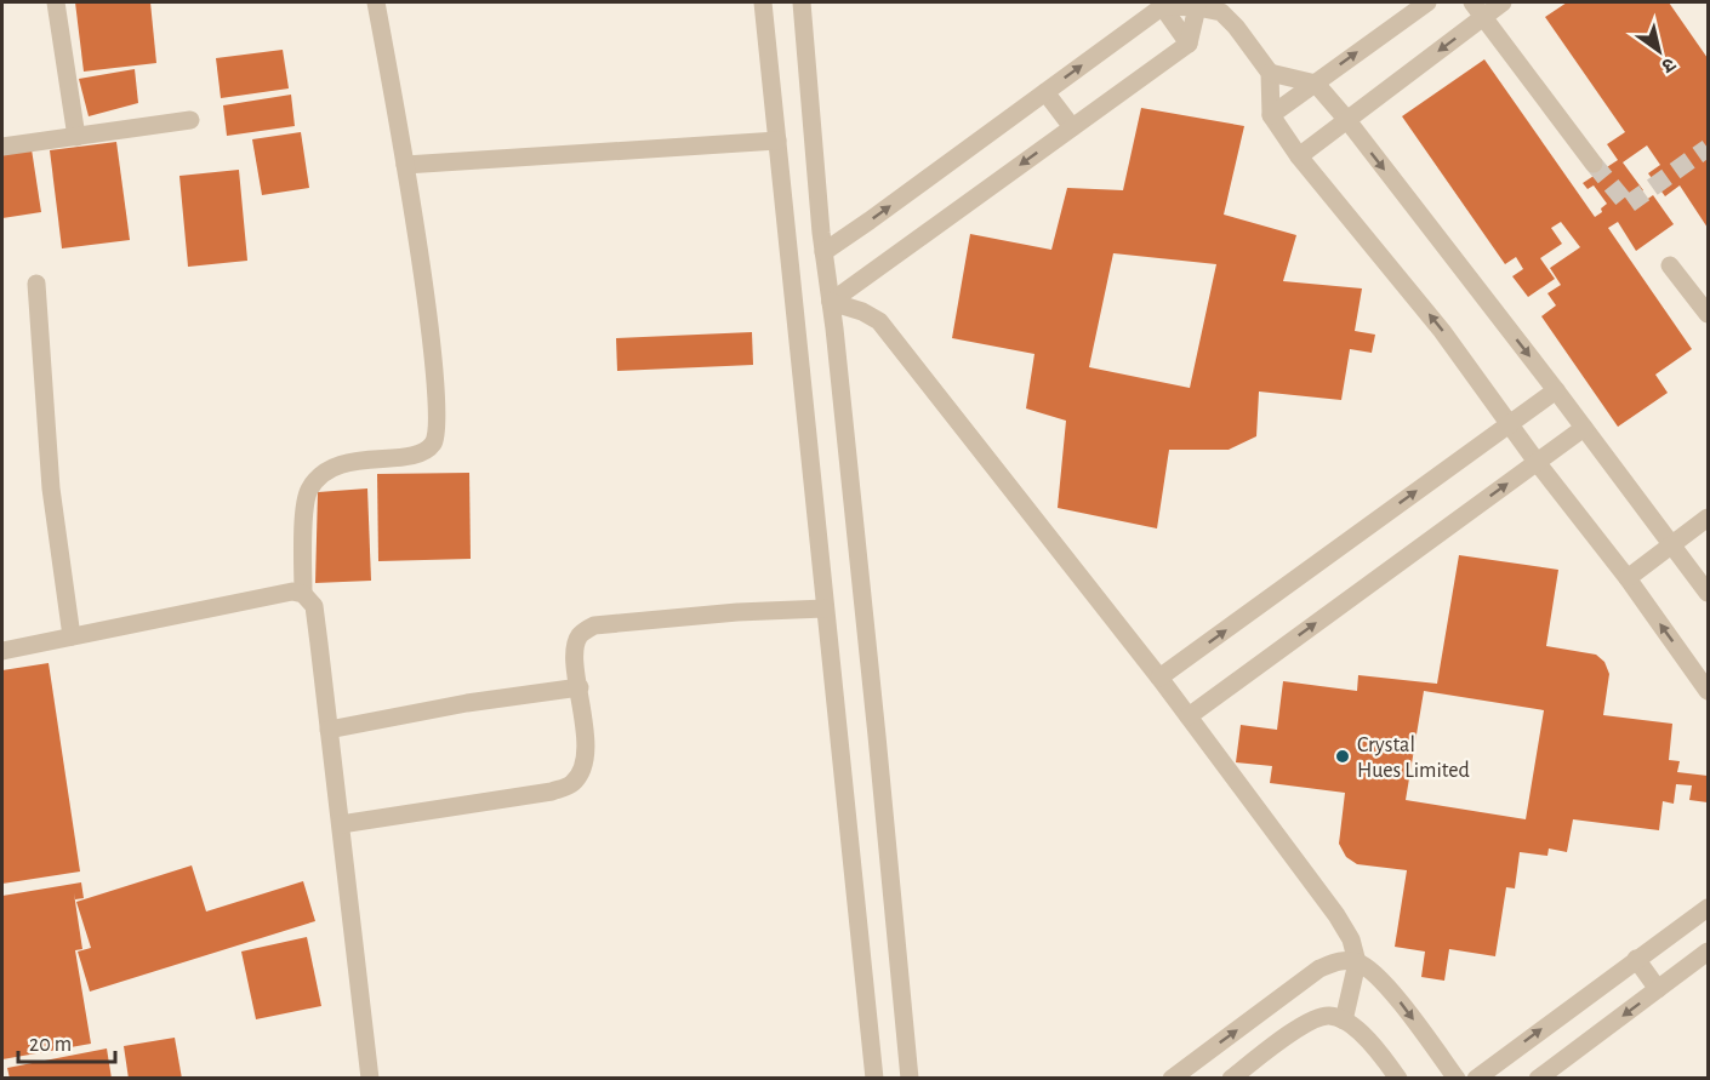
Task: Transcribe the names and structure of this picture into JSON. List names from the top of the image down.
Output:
{
  "places": ["Crystal Hues Limited"],
  "scale_bar": "20 m",
  "north": "bottom right"
}
